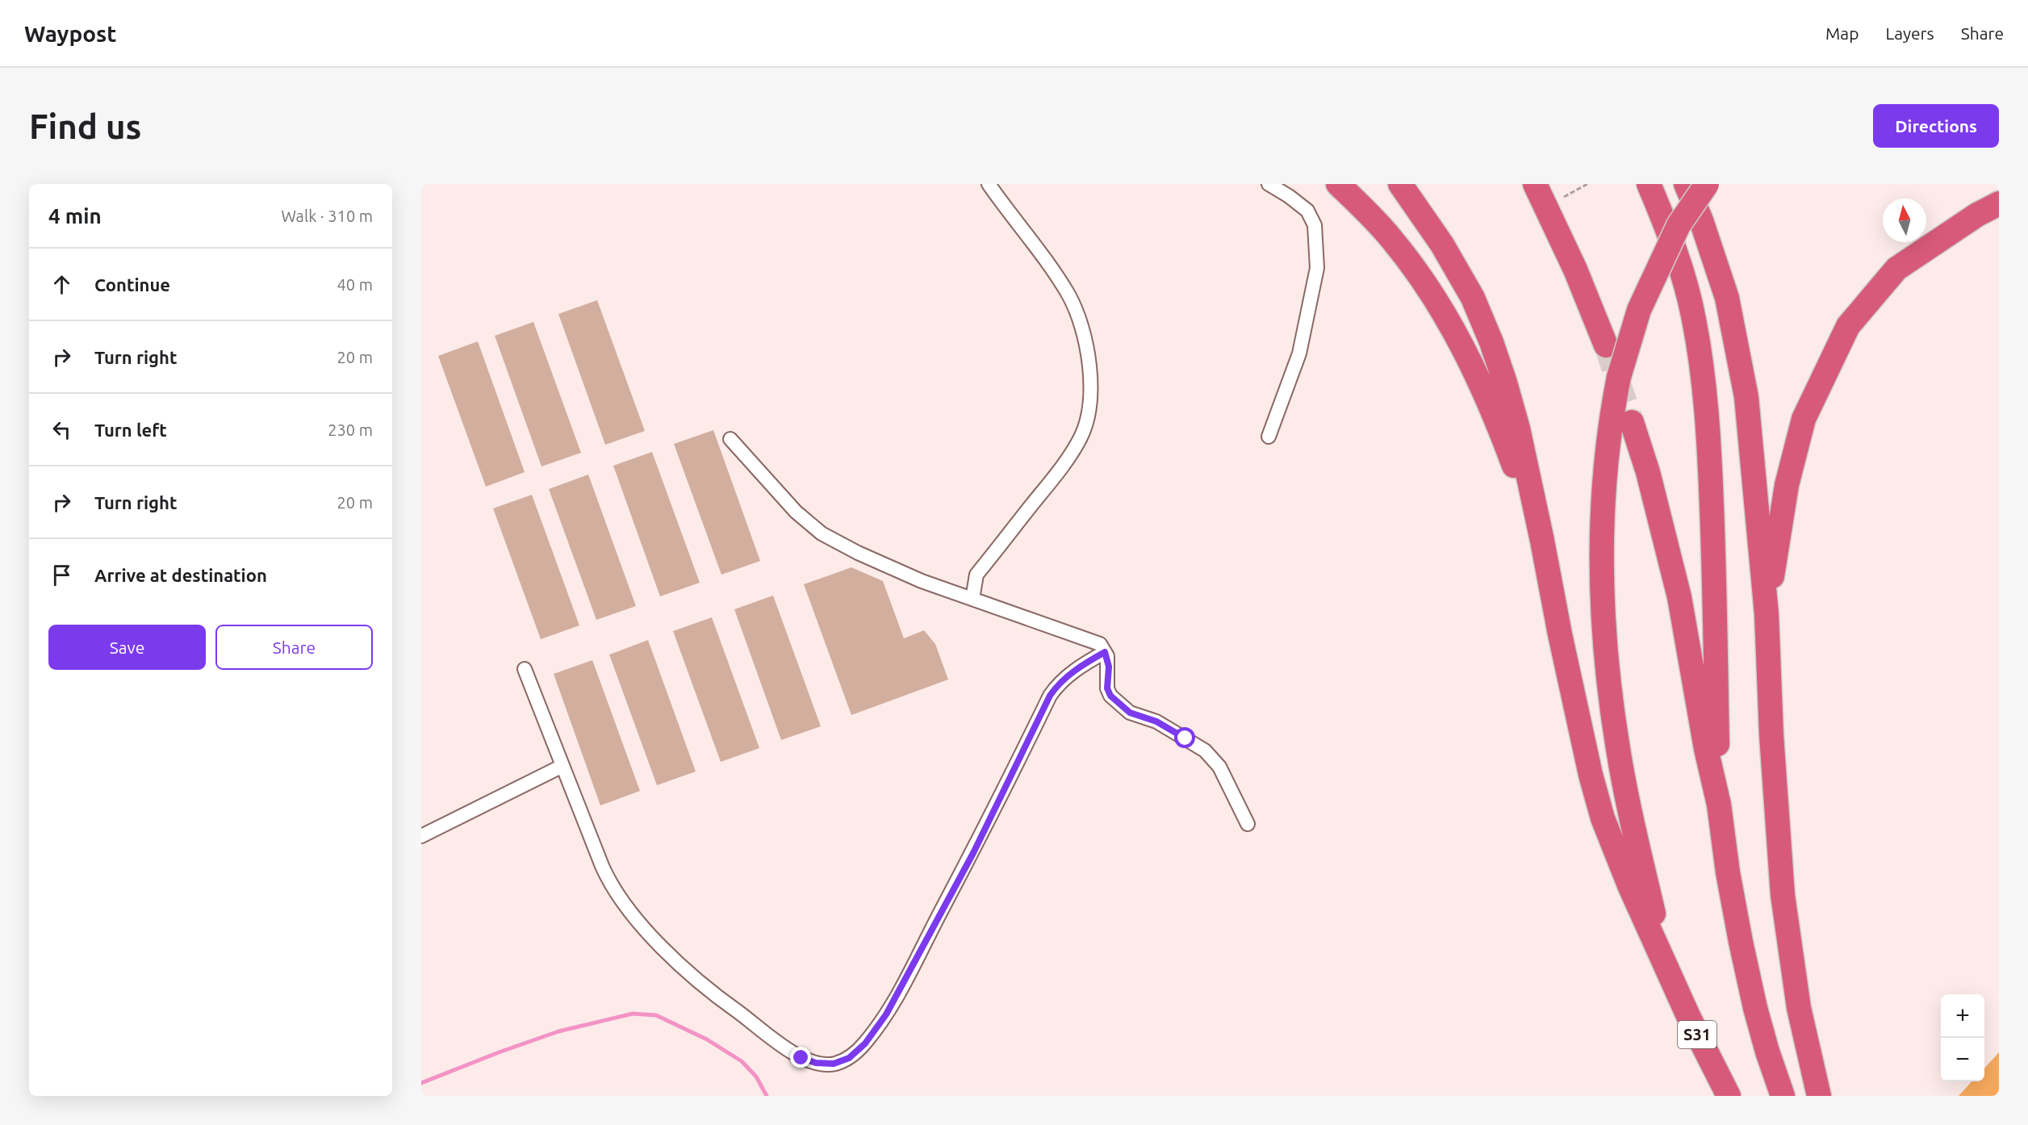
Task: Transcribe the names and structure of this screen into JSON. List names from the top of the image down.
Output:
{
  "streets": {
    "highway": ["S31"]
  },
  "north": "top",
  "page": {
    "header": "Waypost",
    "nav": ["Map", "Layers", "Share"],
    "buttons": [
      "Directions",
      ["Save", "Share"]
    ],
    "title": "Find us",
    "heading": ["4 min", "Walk · 310 m"],
    "list": [
      ["Continue", "40 m"],
      ["Turn right", "20 m"],
      ["Turn left", "230 m"],
      ["Turn right", "20 m"],
      "Arrive at destination"
    ],
    "map_buttons": ["+", "−"]
  }
}
